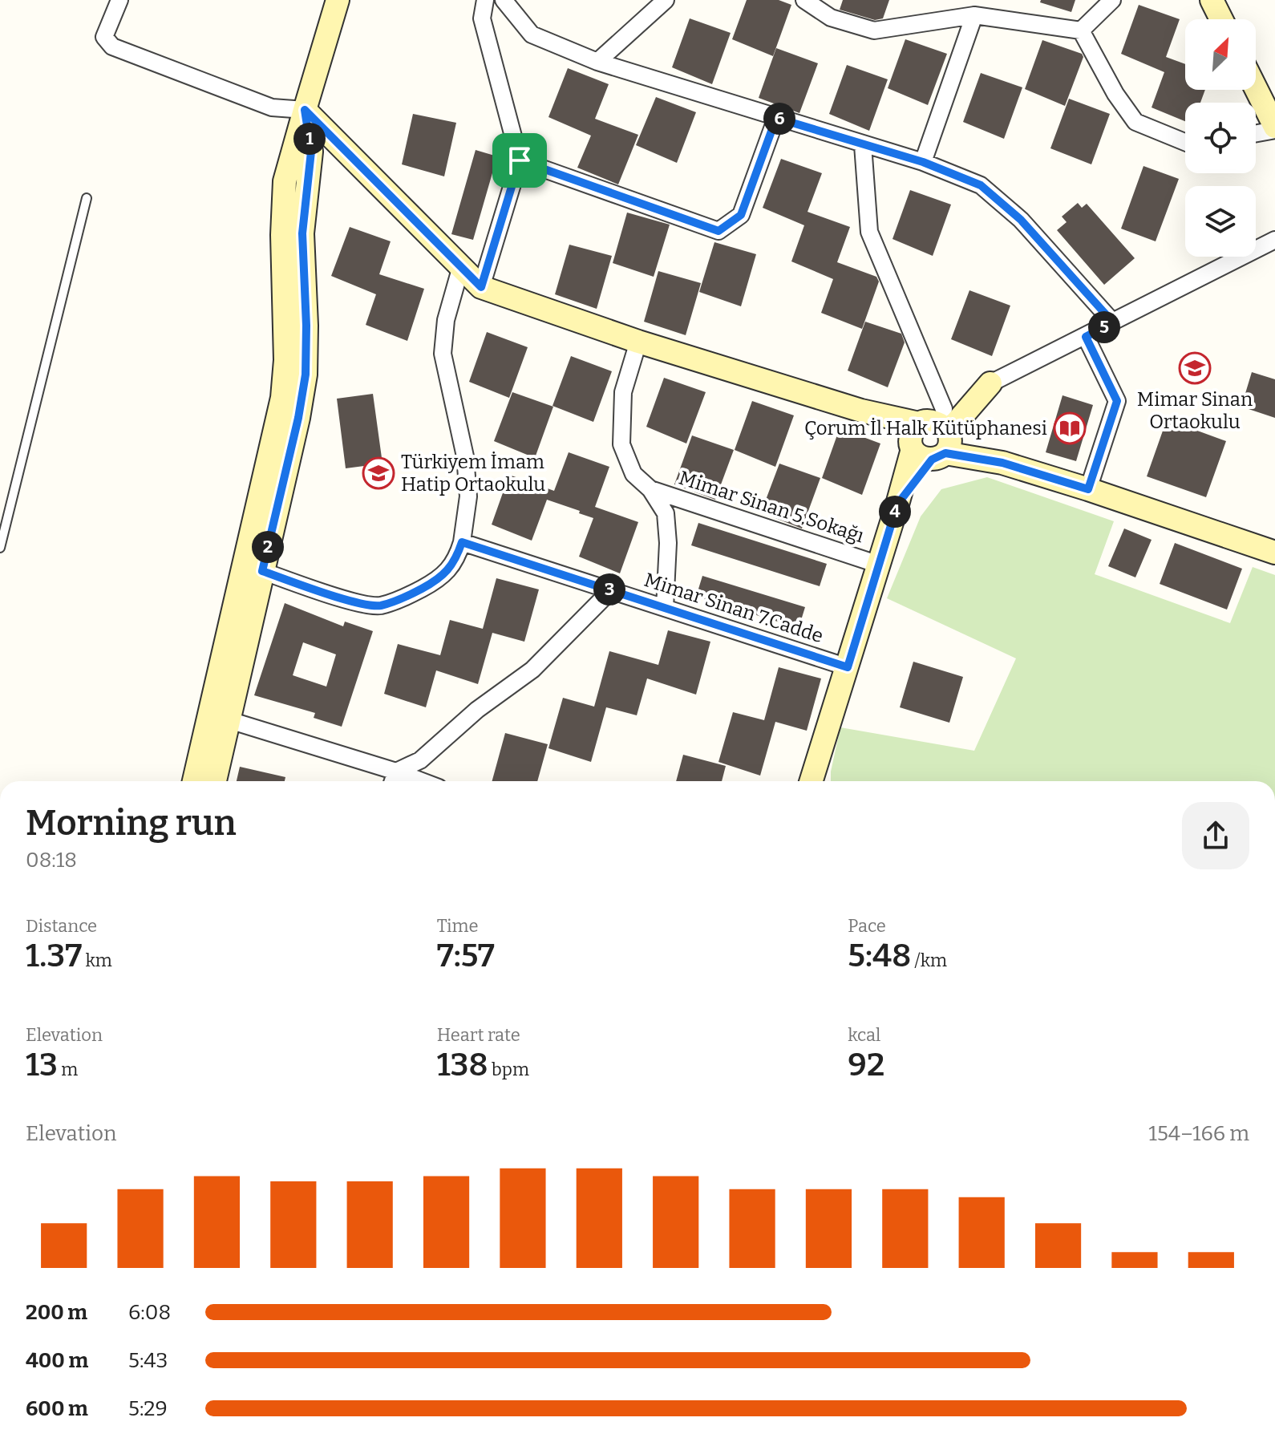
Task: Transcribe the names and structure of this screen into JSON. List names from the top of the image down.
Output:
{
  "streets": {
    "street": ["Mimar Sinan 5.Sokağı", "Mimar Sinan 7.Cadde"]
  },
  "places": {
    "school or university": ["Mimar Sinan Ortaokulu", "Türkiyem İmam Hatip Ortaokulu"],
    "library": ["Çorum İl Halk Kütüphanesi"]
  },
  "north": "top right",
  "page": {
    "pins": [
      "6",
      "1",
      "5",
      "4",
      "2",
      "3"
    ],
    "heading": ["Morning run", "08:18"],
    "stats": [
      ["Distance", "1.37 km"],
      ["Time", "7:57"],
      ["Pace", "5:48 /km"],
      ["Elevation", "13 m"],
      ["Heart rate", "138 bpm"],
      ["kcal", "92"]
    ],
    "chart": ["Elevation", "154–166 m"],
    "list": [
      {
        "name": "200 m",
        "note": "6:08"
      },
      {
        "name": "400 m",
        "note": "5:43"
      },
      {
        "name": "600 m",
        "note": "5:29"
      }
    ]
  }
}
